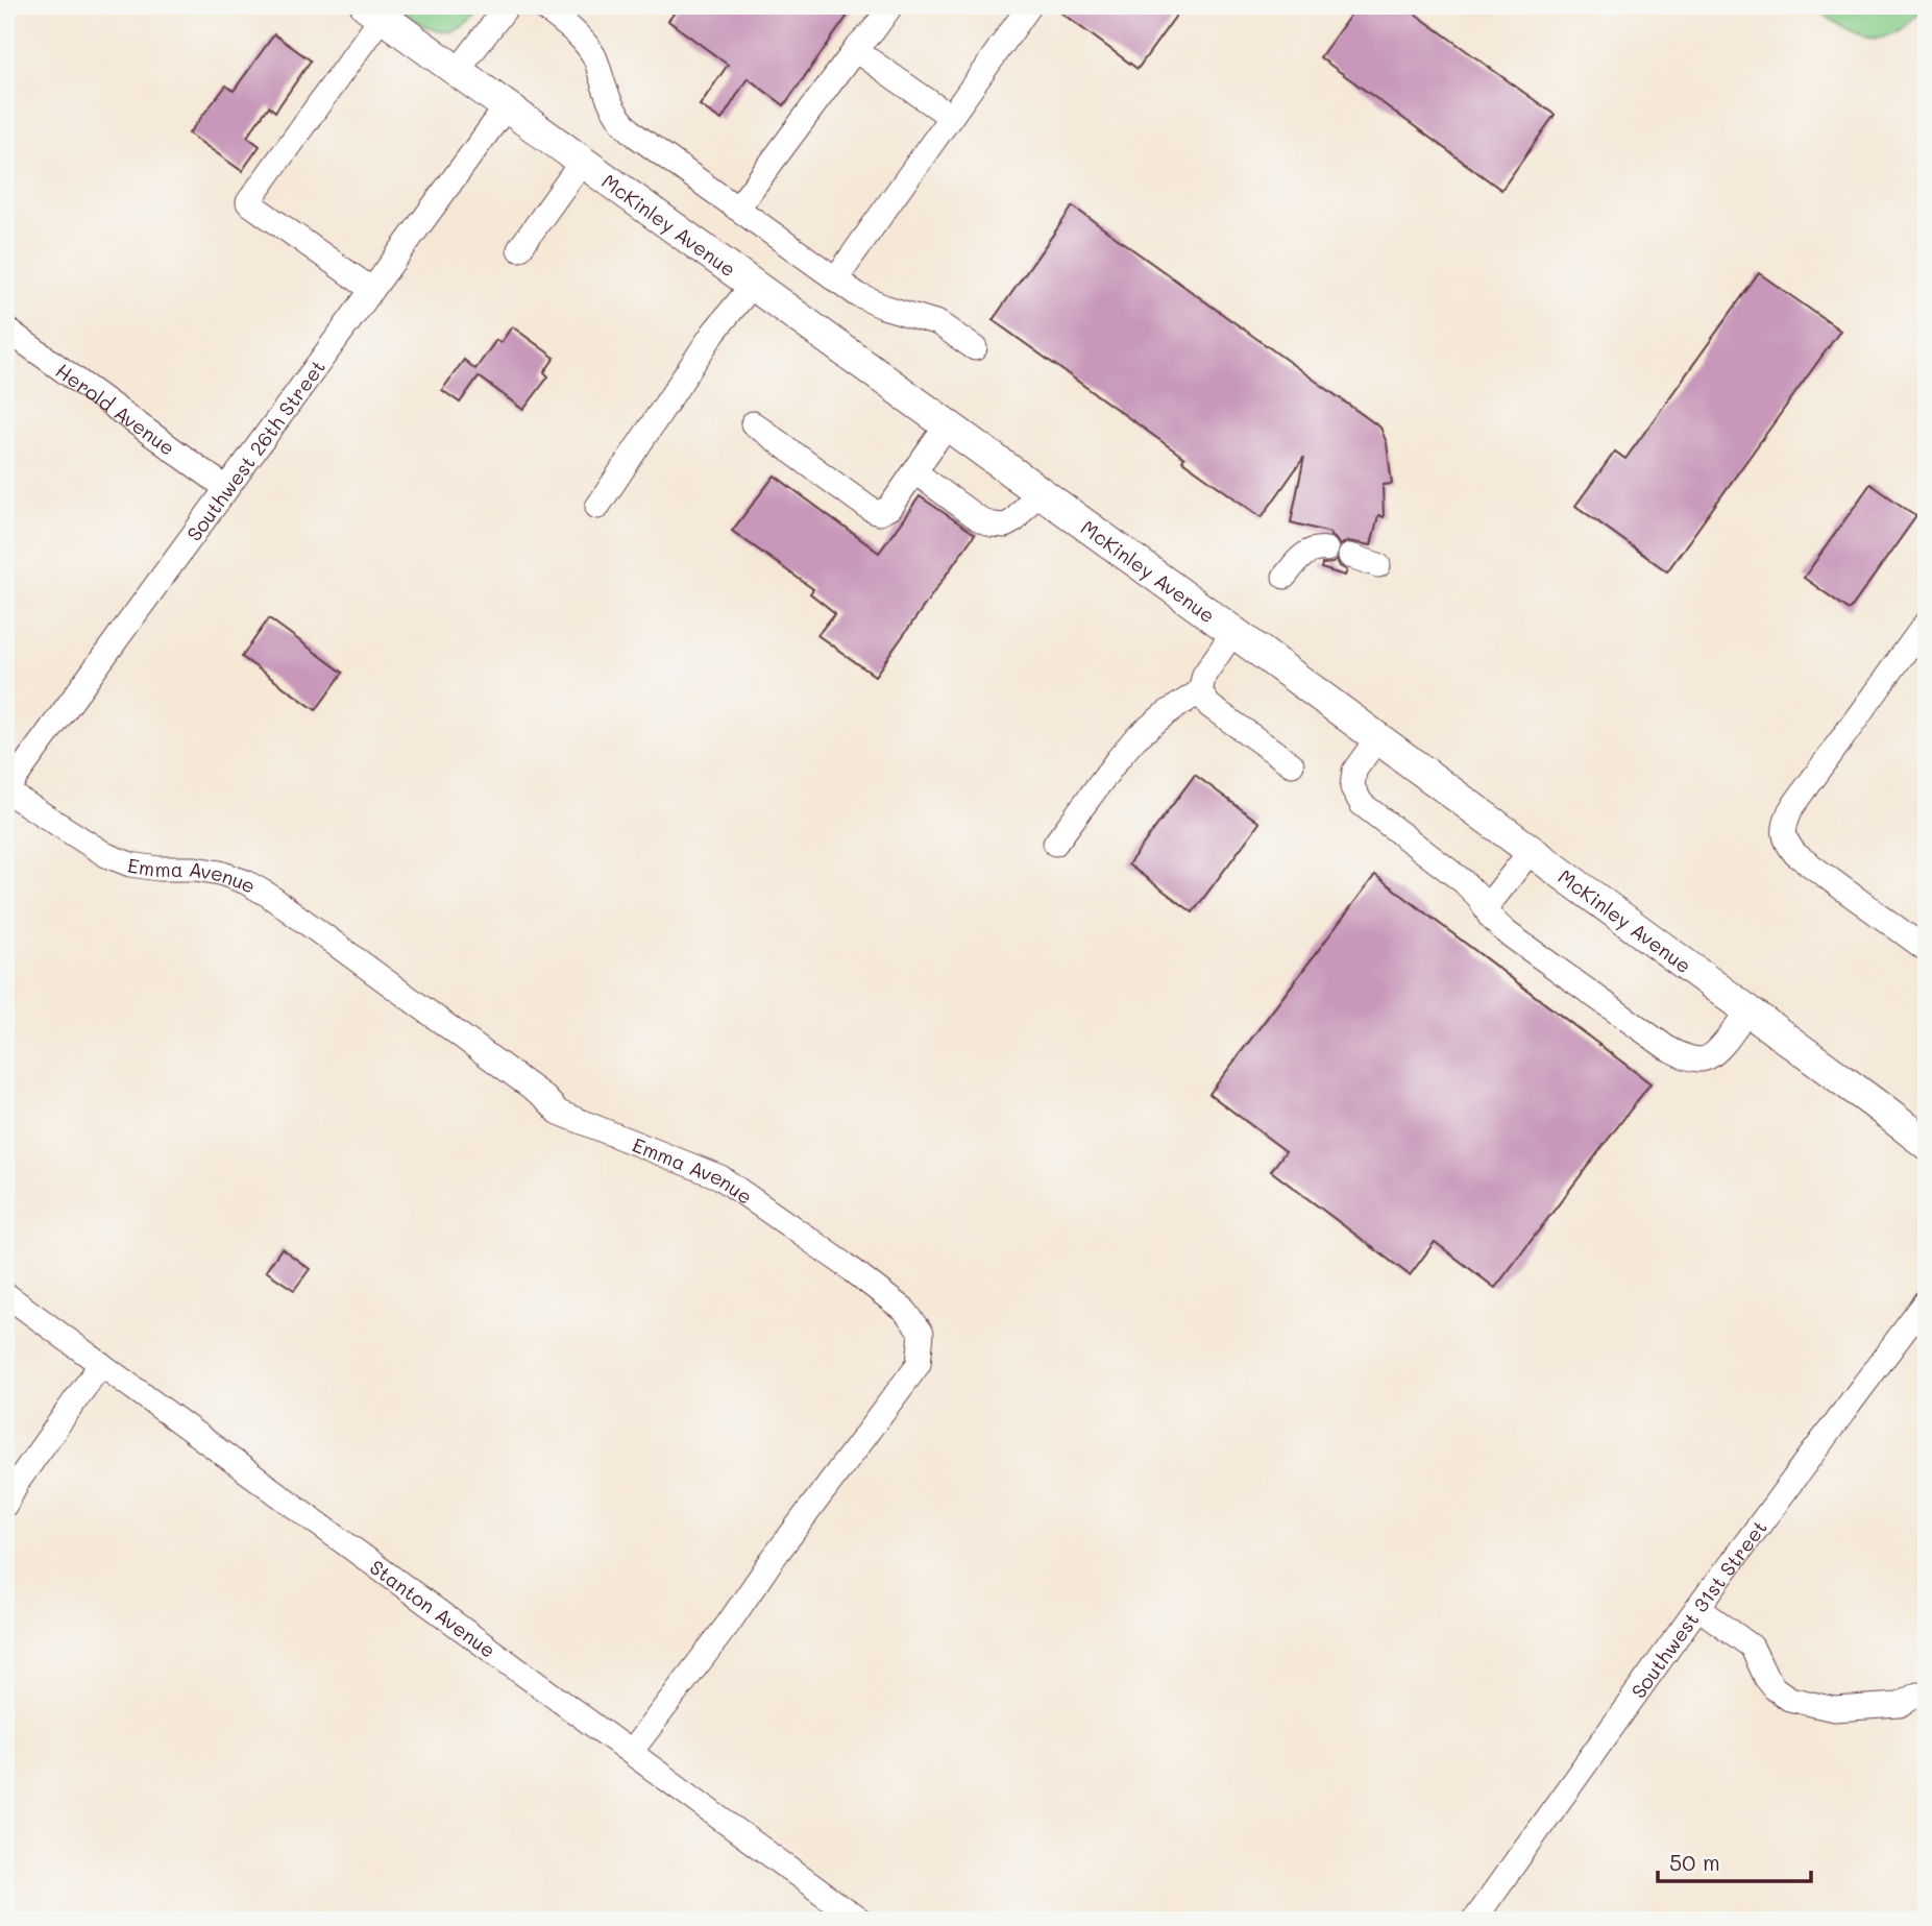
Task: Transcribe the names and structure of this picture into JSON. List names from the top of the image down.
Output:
{
  "streets": {
    "main road": ["McKinley Avenue"],
    "street": [
      "Herold Avenue",
      "Southwest 26th Street",
      "Emma Avenue",
      "Stanton Avenue",
      "Southwest 31st Street"
    ]
  },
  "crossings": [
    ["McKinley Avenue", "Southwest 26th Street"],
    ["Herold Avenue", "Southwest 26th Street"],
    ["Southwest 26th Street", "Emma Avenue"],
    ["Emma Avenue", "Stanton Avenue"]
  ],
  "scale_bar": "50 m"
}
